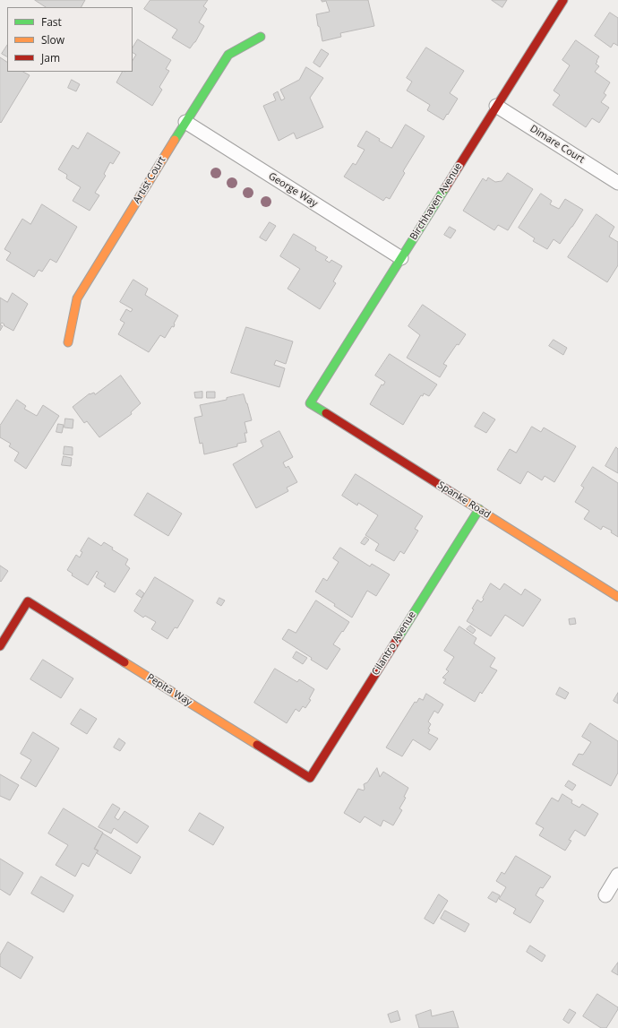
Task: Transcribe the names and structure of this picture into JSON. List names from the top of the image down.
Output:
{
  "streets": {
    "street": [
      "Dimare Court",
      "Artist Court",
      "George Way",
      "Birchhaven Avenue",
      "Spanke Road",
      "Cilantro Avenue",
      "Pepita Way"
    ]
  },
  "crossings": [
    ["Dimare Court", "Birchhaven Avenue"],
    ["Artist Court", "George Way"],
    ["George Way", "Birchhaven Avenue"],
    ["Birchhaven Avenue", "Spanke Road"],
    ["Spanke Road", "Cilantro Avenue"],
    ["Cilantro Avenue", "Pepita Way"]
  ],
  "legend": ["Fast", "Slow", "Jam"]
}
